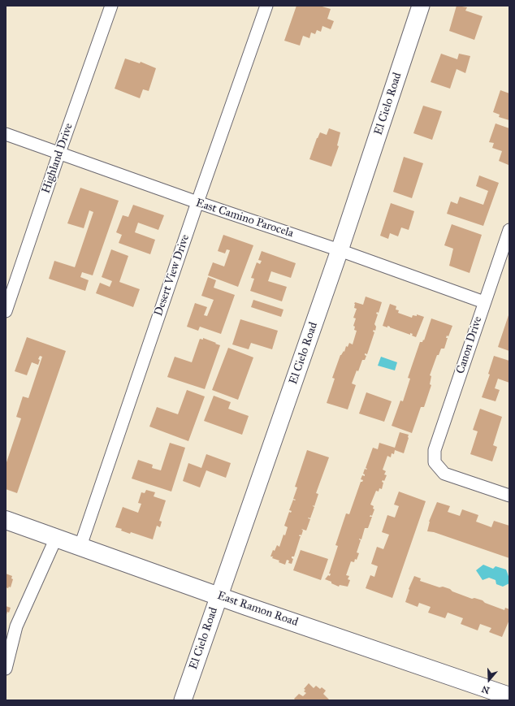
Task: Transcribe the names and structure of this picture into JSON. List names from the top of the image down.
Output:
{
  "streets": {
    "main road": ["East Ramon Road"],
    "street": [
      "El Cielo Road",
      "Highland Drive",
      "East Camino Parocela",
      "Desert View Drive",
      "Canon Drive"
    ]
  },
  "crossings": [
    ["El Cielo Road", "East Camino Parocela"],
    ["El Cielo Road", "East Ramon Road"],
    ["Highland Drive", "East Camino Parocela"],
    ["East Camino Parocela", "Desert View Drive"],
    ["East Camino Parocela", "Canon Drive"],
    ["Desert View Drive", "East Ramon Road"]
  ],
  "north": "bottom"
}
